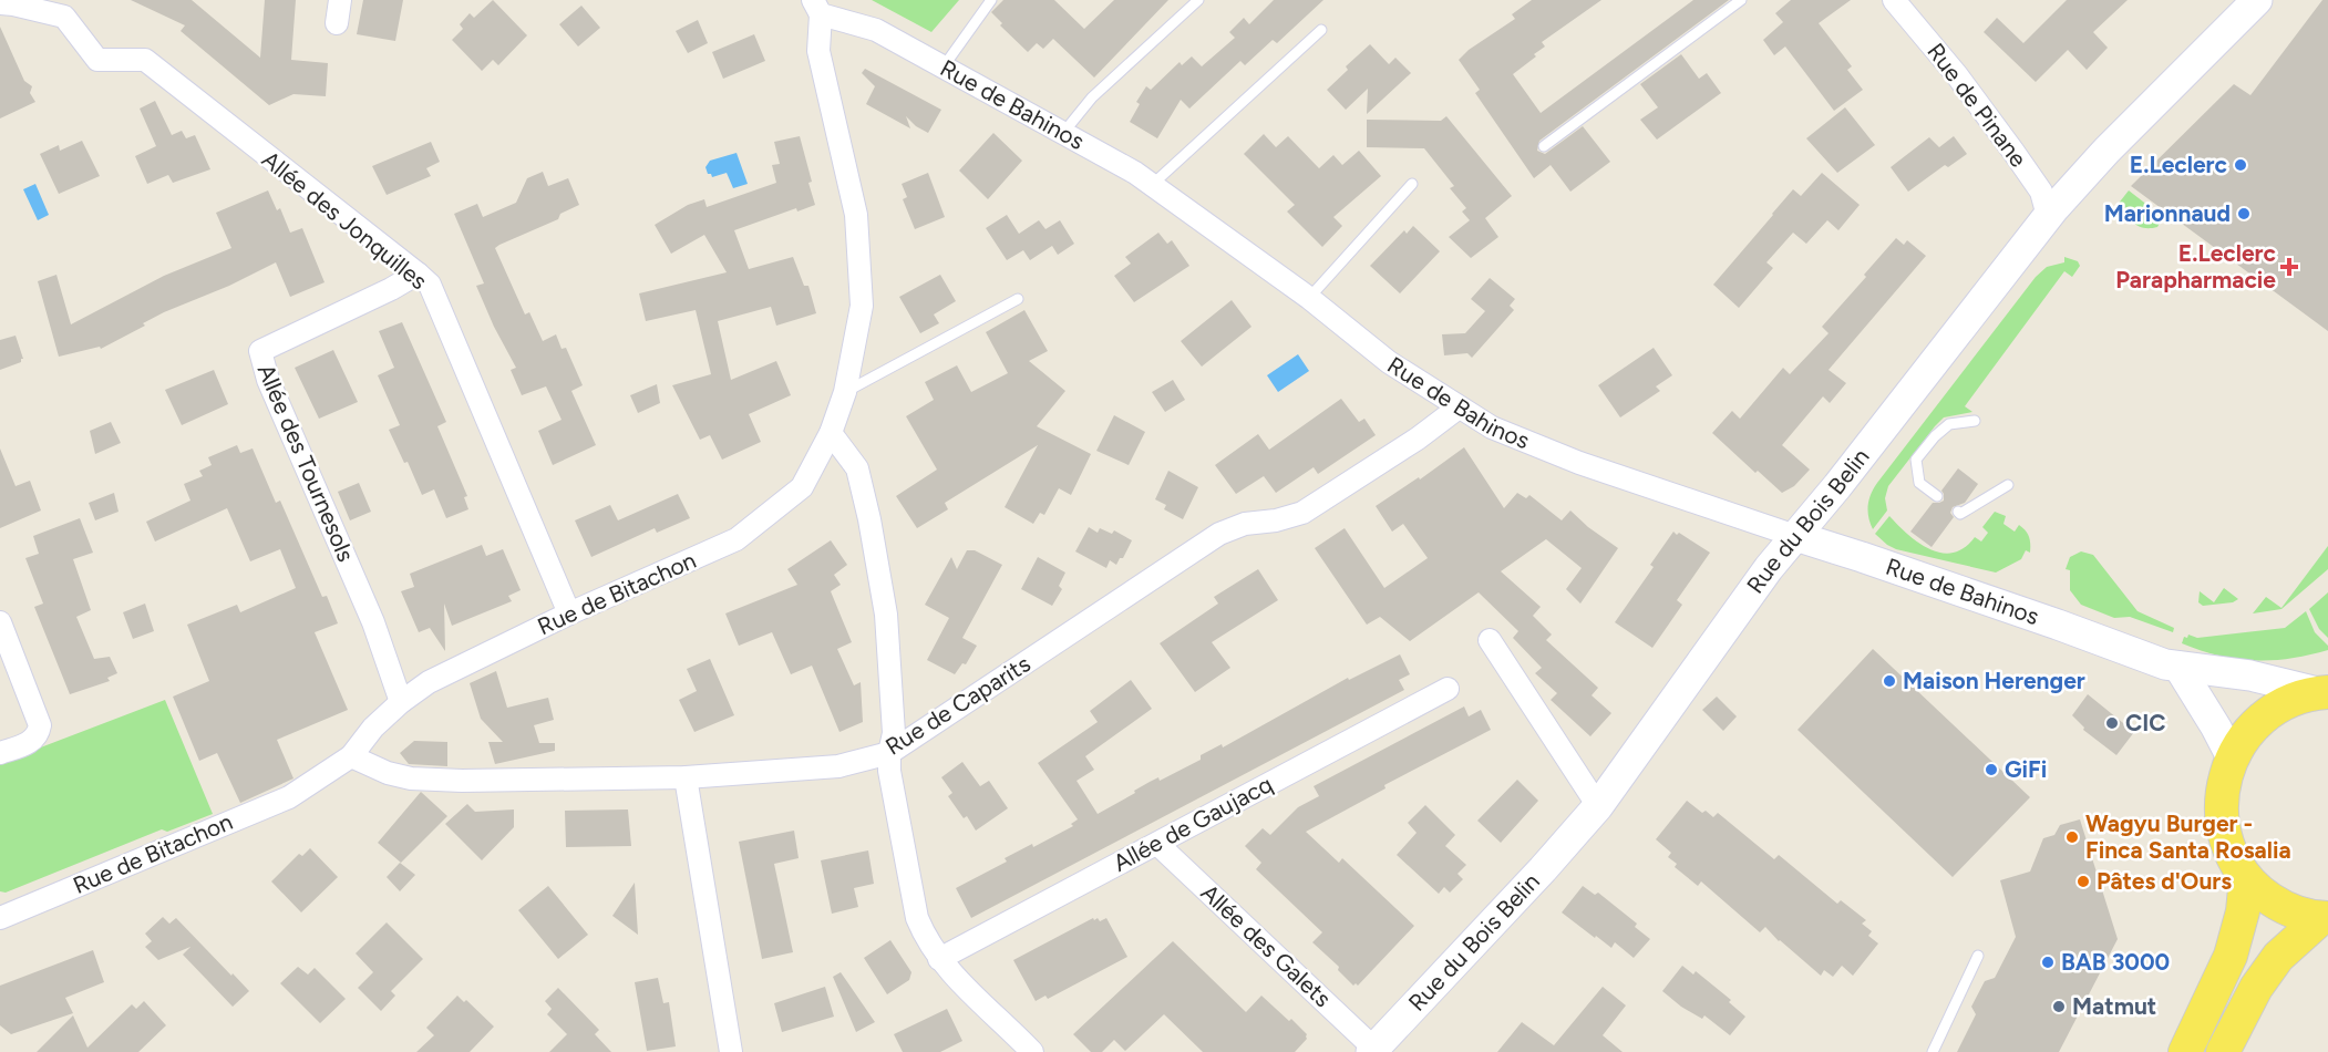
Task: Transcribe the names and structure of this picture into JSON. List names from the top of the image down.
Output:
{
  "streets": {
    "street": [
      "Rue de Bahinos",
      "Rue de Pinane",
      "Allée des Jonquilles",
      "Allée des Tournesols",
      "Rue du Bois Belin",
      "Rue de Bitachon",
      "Rue de Caparits",
      "Allée de Gaujacq",
      "Allée des Galets"
    ]
  },
  "crossings": [
    ["Rue de Bahinos", "Rue du Bois Belin"],
    ["Rue de Bahinos", "Rue de Bitachon"],
    ["Rue de Bahinos", "Rue de Caparits"],
    ["Rue de Pinane", "Rue du Bois Belin"],
    ["Allée des Jonquilles", "Allée des Tournesols"],
    ["Allée des Jonquilles", "Rue de Bitachon"],
    ["Allée des Tournesols", "Rue de Bitachon"],
    ["Rue du Bois Belin", "Allée des Galets"],
    ["Rue de Bitachon", "Rue de Caparits"],
    ["Allée de Gaujacq", "Allée des Galets"]
  ],
  "places": {
    "other": [
      "E.Leclerc",
      "Marionnaud",
      "Maison Herenger",
      "CIC",
      "GiFi",
      "Wagyu Burger - Finca Santa Rosalia",
      "Pâtes d'Ours",
      "BAB 3000",
      "Matmut"
    ],
    "health": ["E.Leclerc Parapharmacie"]
  }
}
